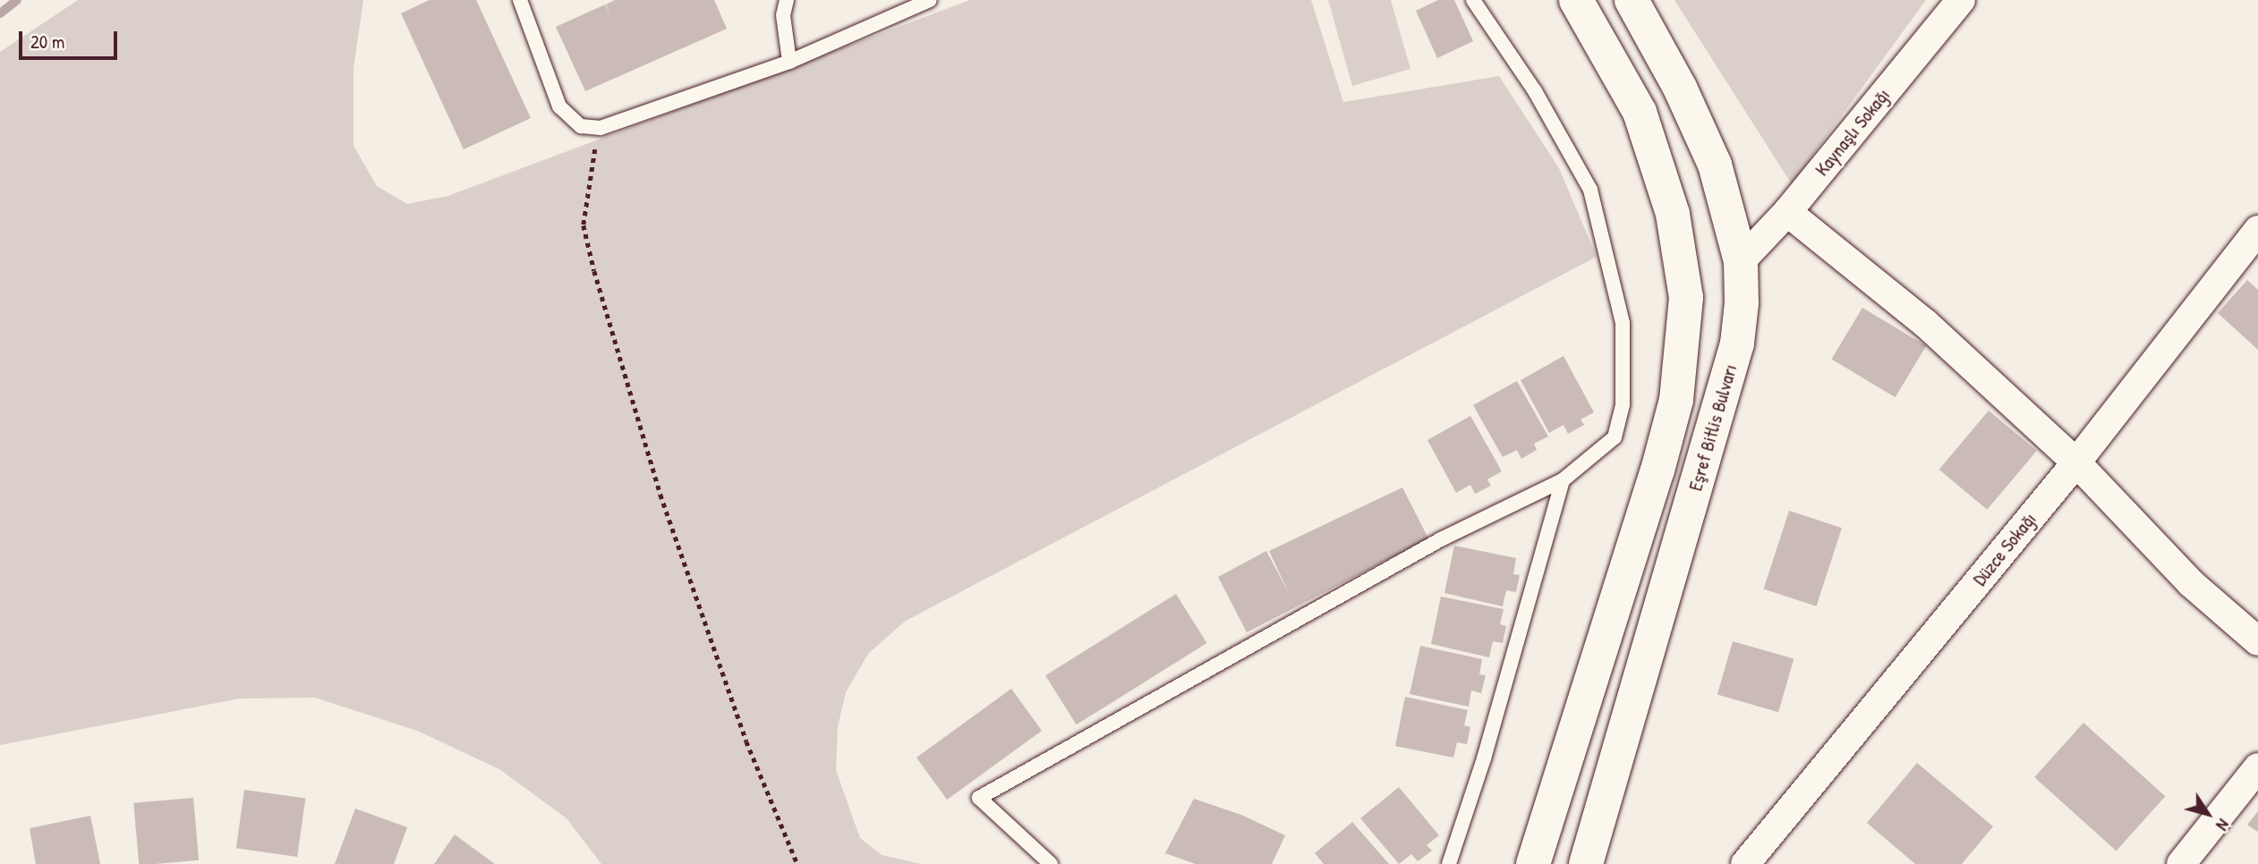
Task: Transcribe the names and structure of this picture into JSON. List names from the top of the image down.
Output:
{
  "streets": {
    "main road": ["Eşref Bitlis Bulvarı"],
    "street": ["Kaynaşlı Sokağı", "Düzce Sokağı"]
  },
  "crossings": [
    ["Kaynaşlı Sokağı", "Eşref Bitlis Bulvarı"]
  ],
  "scale_bar": "20 m",
  "north": "bottom right"
}
